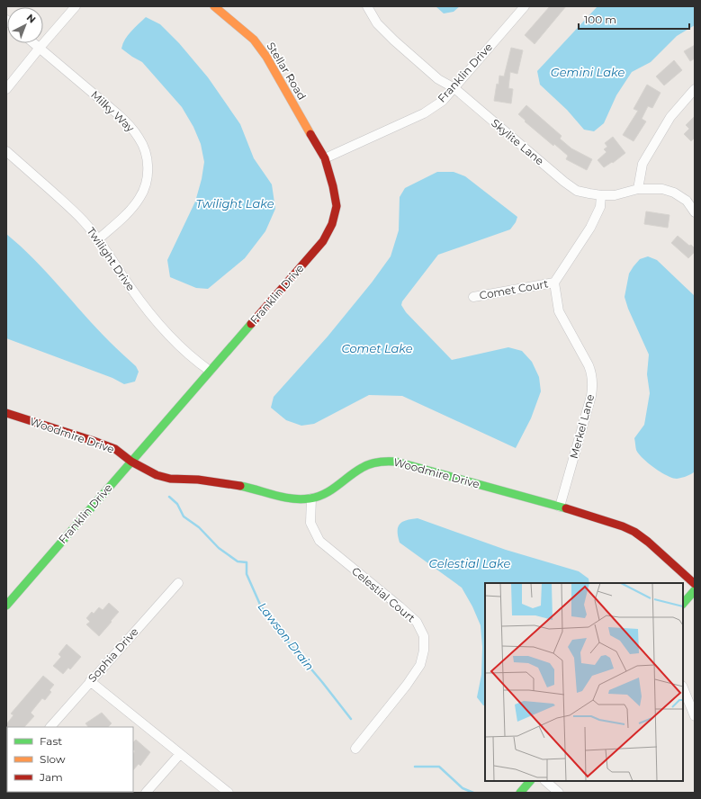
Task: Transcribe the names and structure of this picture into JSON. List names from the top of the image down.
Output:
{
  "streets": {
    "street": [
      "Stellar Road",
      "Franklin Drive",
      "Milky Way",
      "Skylite Lane",
      "Twilight Drive",
      "Comet Court",
      "Merkel Lane",
      "Woodmire Drive",
      "Celestial Court",
      "Sophia Drive"
    ]
  },
  "crossings": [
    ["Stellar Road", "Franklin Drive"],
    ["Franklin Drive", "Skylite Lane"],
    ["Franklin Drive", "Twilight Drive"],
    ["Franklin Drive", "Woodmire Drive"],
    ["Milky Way", "Twilight Drive"],
    ["Comet Court", "Merkel Lane"],
    ["Merkel Lane", "Woodmire Drive"],
    ["Woodmire Drive", "Celestial Court"]
  ],
  "water": [
    "Gemini Lake",
    "Twilight Lake",
    "Comet Lake",
    "Celestial Lake",
    "Lawson Drain"
  ],
  "legend": ["Fast", "Slow", "Jam"],
  "scale_bar": "100 m",
  "north": "top right"
}
